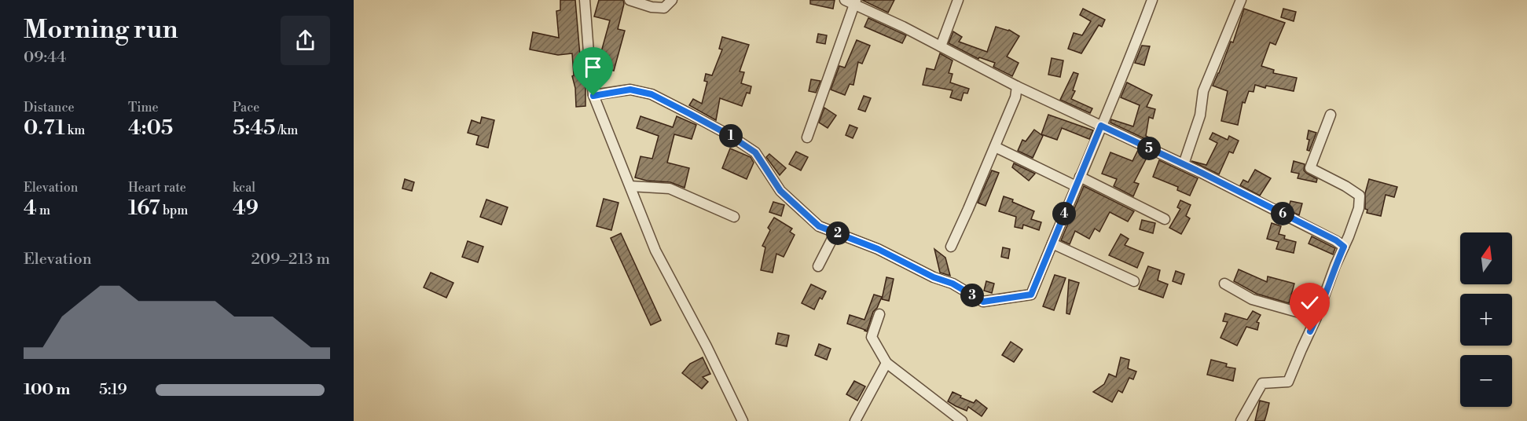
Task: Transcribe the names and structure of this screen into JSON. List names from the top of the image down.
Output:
{
  "north": "top",
  "page": {
    "heading": ["Morning run", "09:44"],
    "stats": [
      ["Distance", "0.71 km"],
      ["Time", "4:05"],
      ["Pace", "5:45 /km"],
      ["Elevation", "4 m"],
      ["Heart rate", "167 bpm"],
      ["kcal", "49"]
    ],
    "pins": [
      "1",
      "5",
      "4",
      "6",
      "2",
      "3"
    ],
    "map_buttons": ["+", "−"],
    "chart": ["Elevation", "209–213 m"],
    "list": [
      {
        "name": "100 m",
        "note": "5:19"
      }
    ]
  }
}
